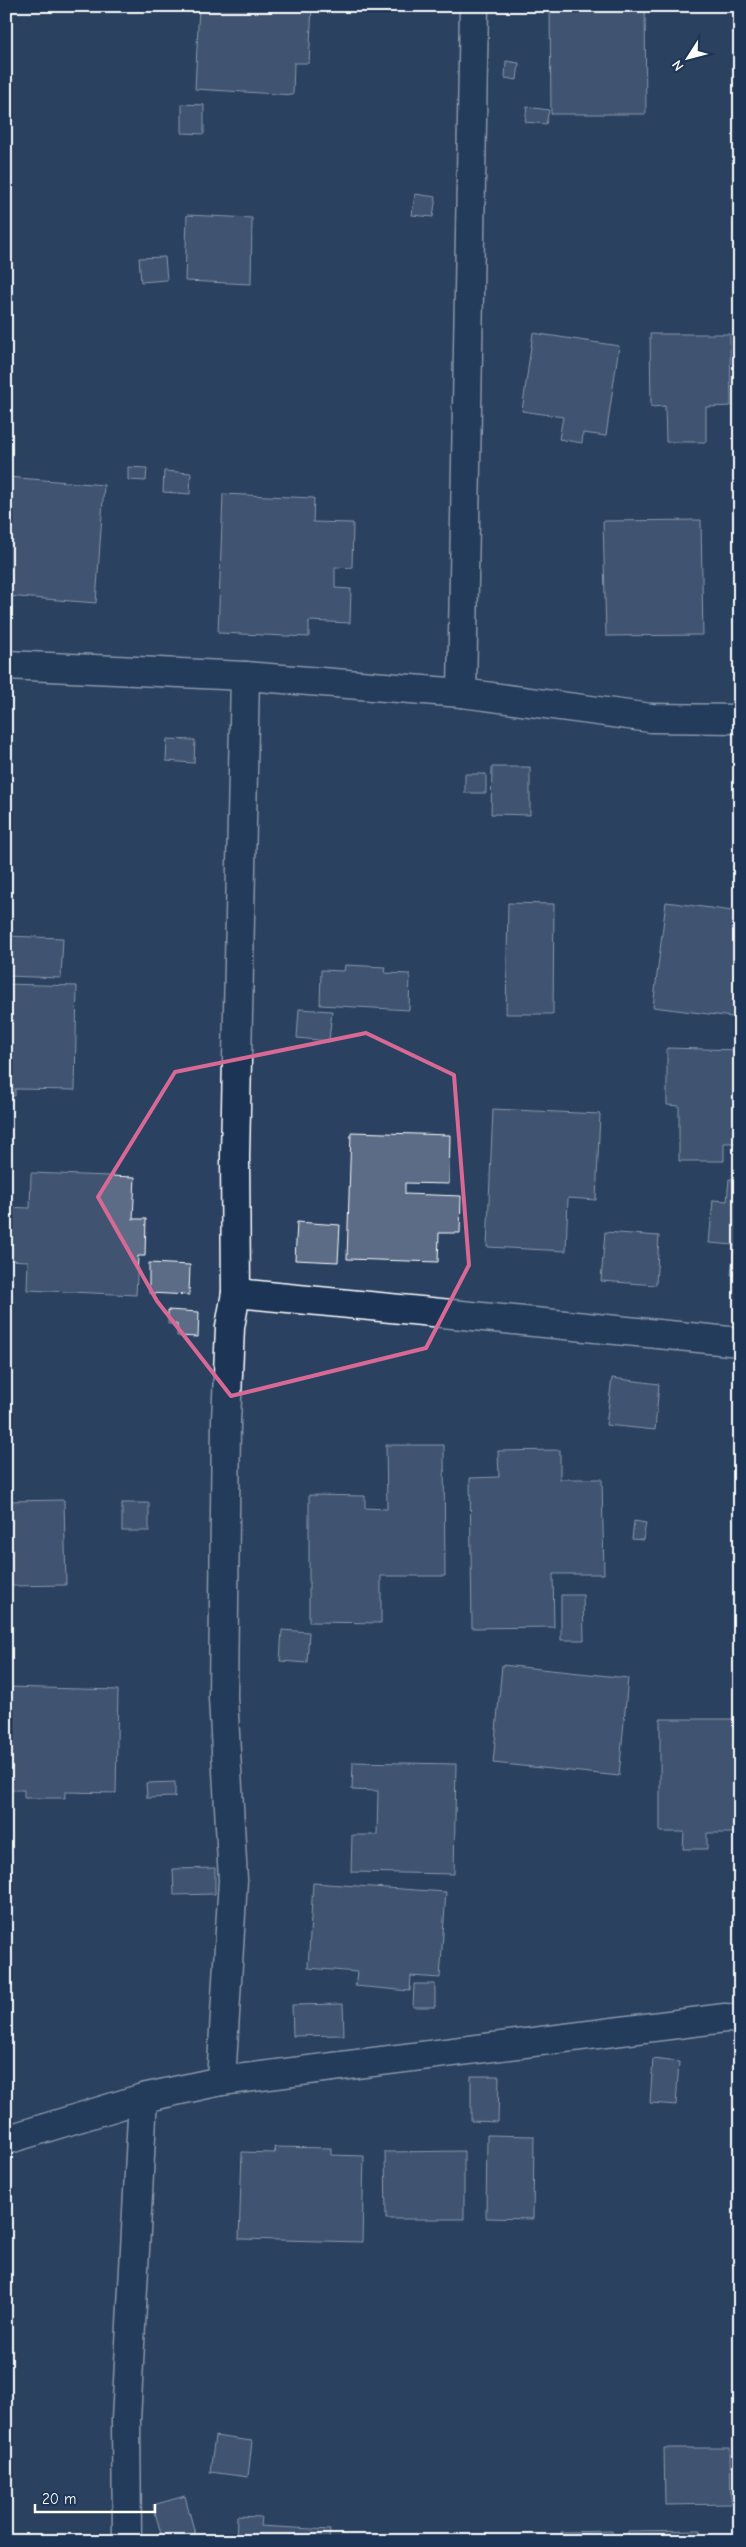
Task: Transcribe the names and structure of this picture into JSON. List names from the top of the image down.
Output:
{
  "scale_bar": "20 m",
  "north": "bottom left"
}
